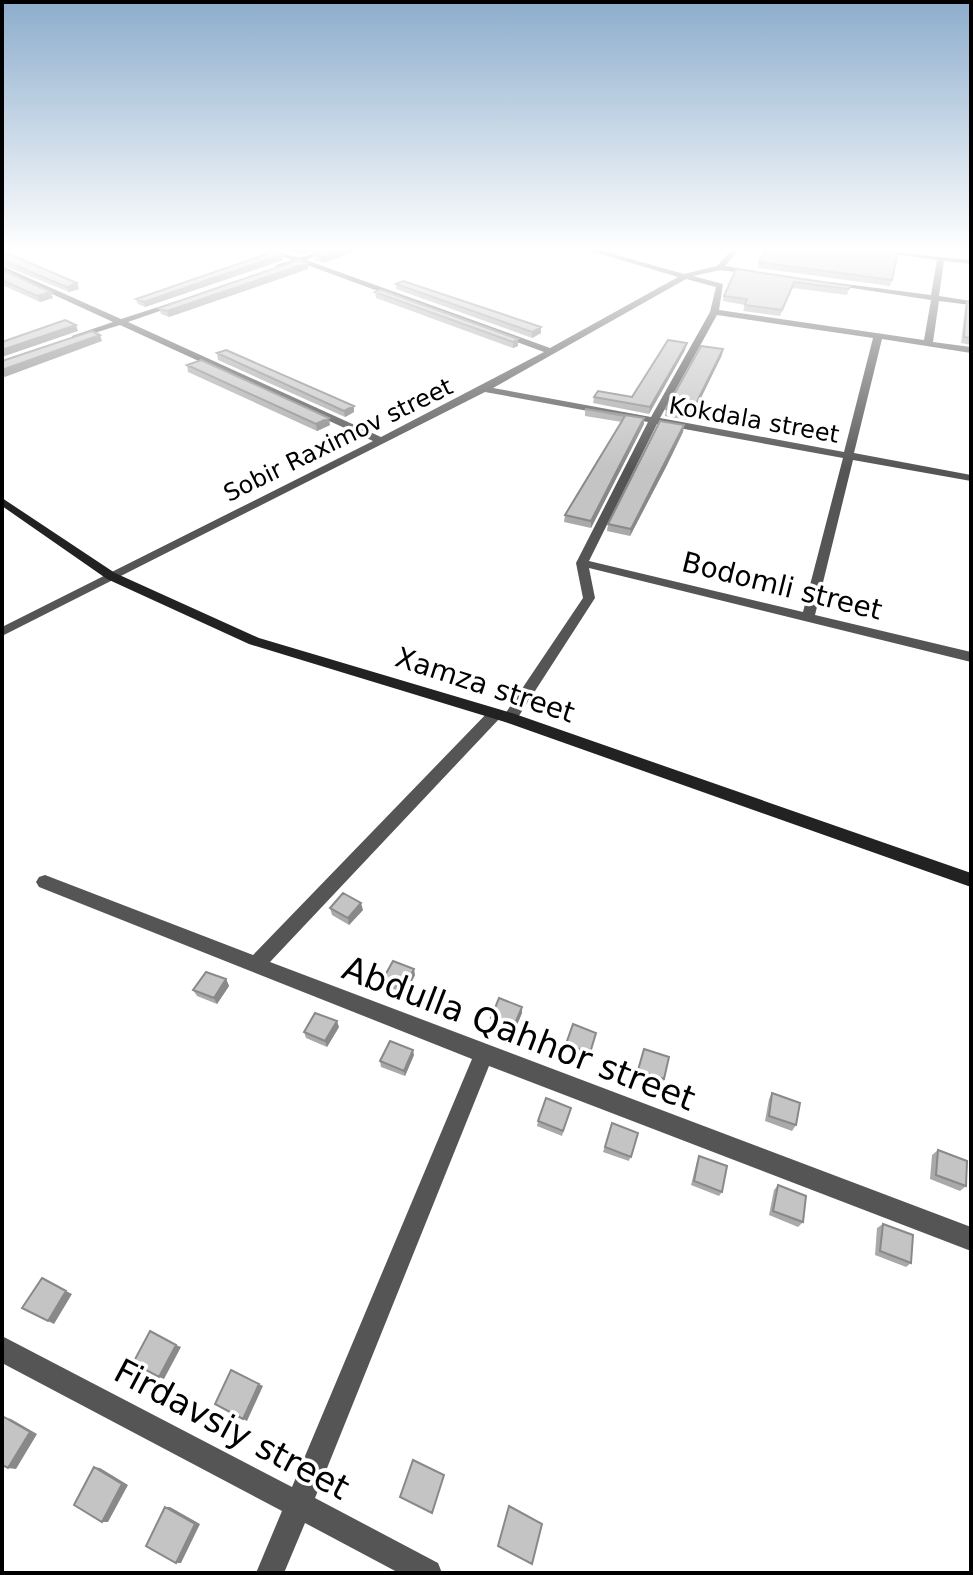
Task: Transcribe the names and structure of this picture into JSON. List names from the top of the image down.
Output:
{
  "streets": {
    "main road": ["Xamza street"],
    "street": [
      "Kokdala street",
      "Sobir Raximov street",
      "Bodomli street",
      "Abdulla Qahhor street",
      "Firdavsiy street"
    ]
  },
  "crossings": [
    ["Kokdala street", "Sobir Raximov street"],
    ["Sobir Raximov street", "Xamza street"]
  ]
}
